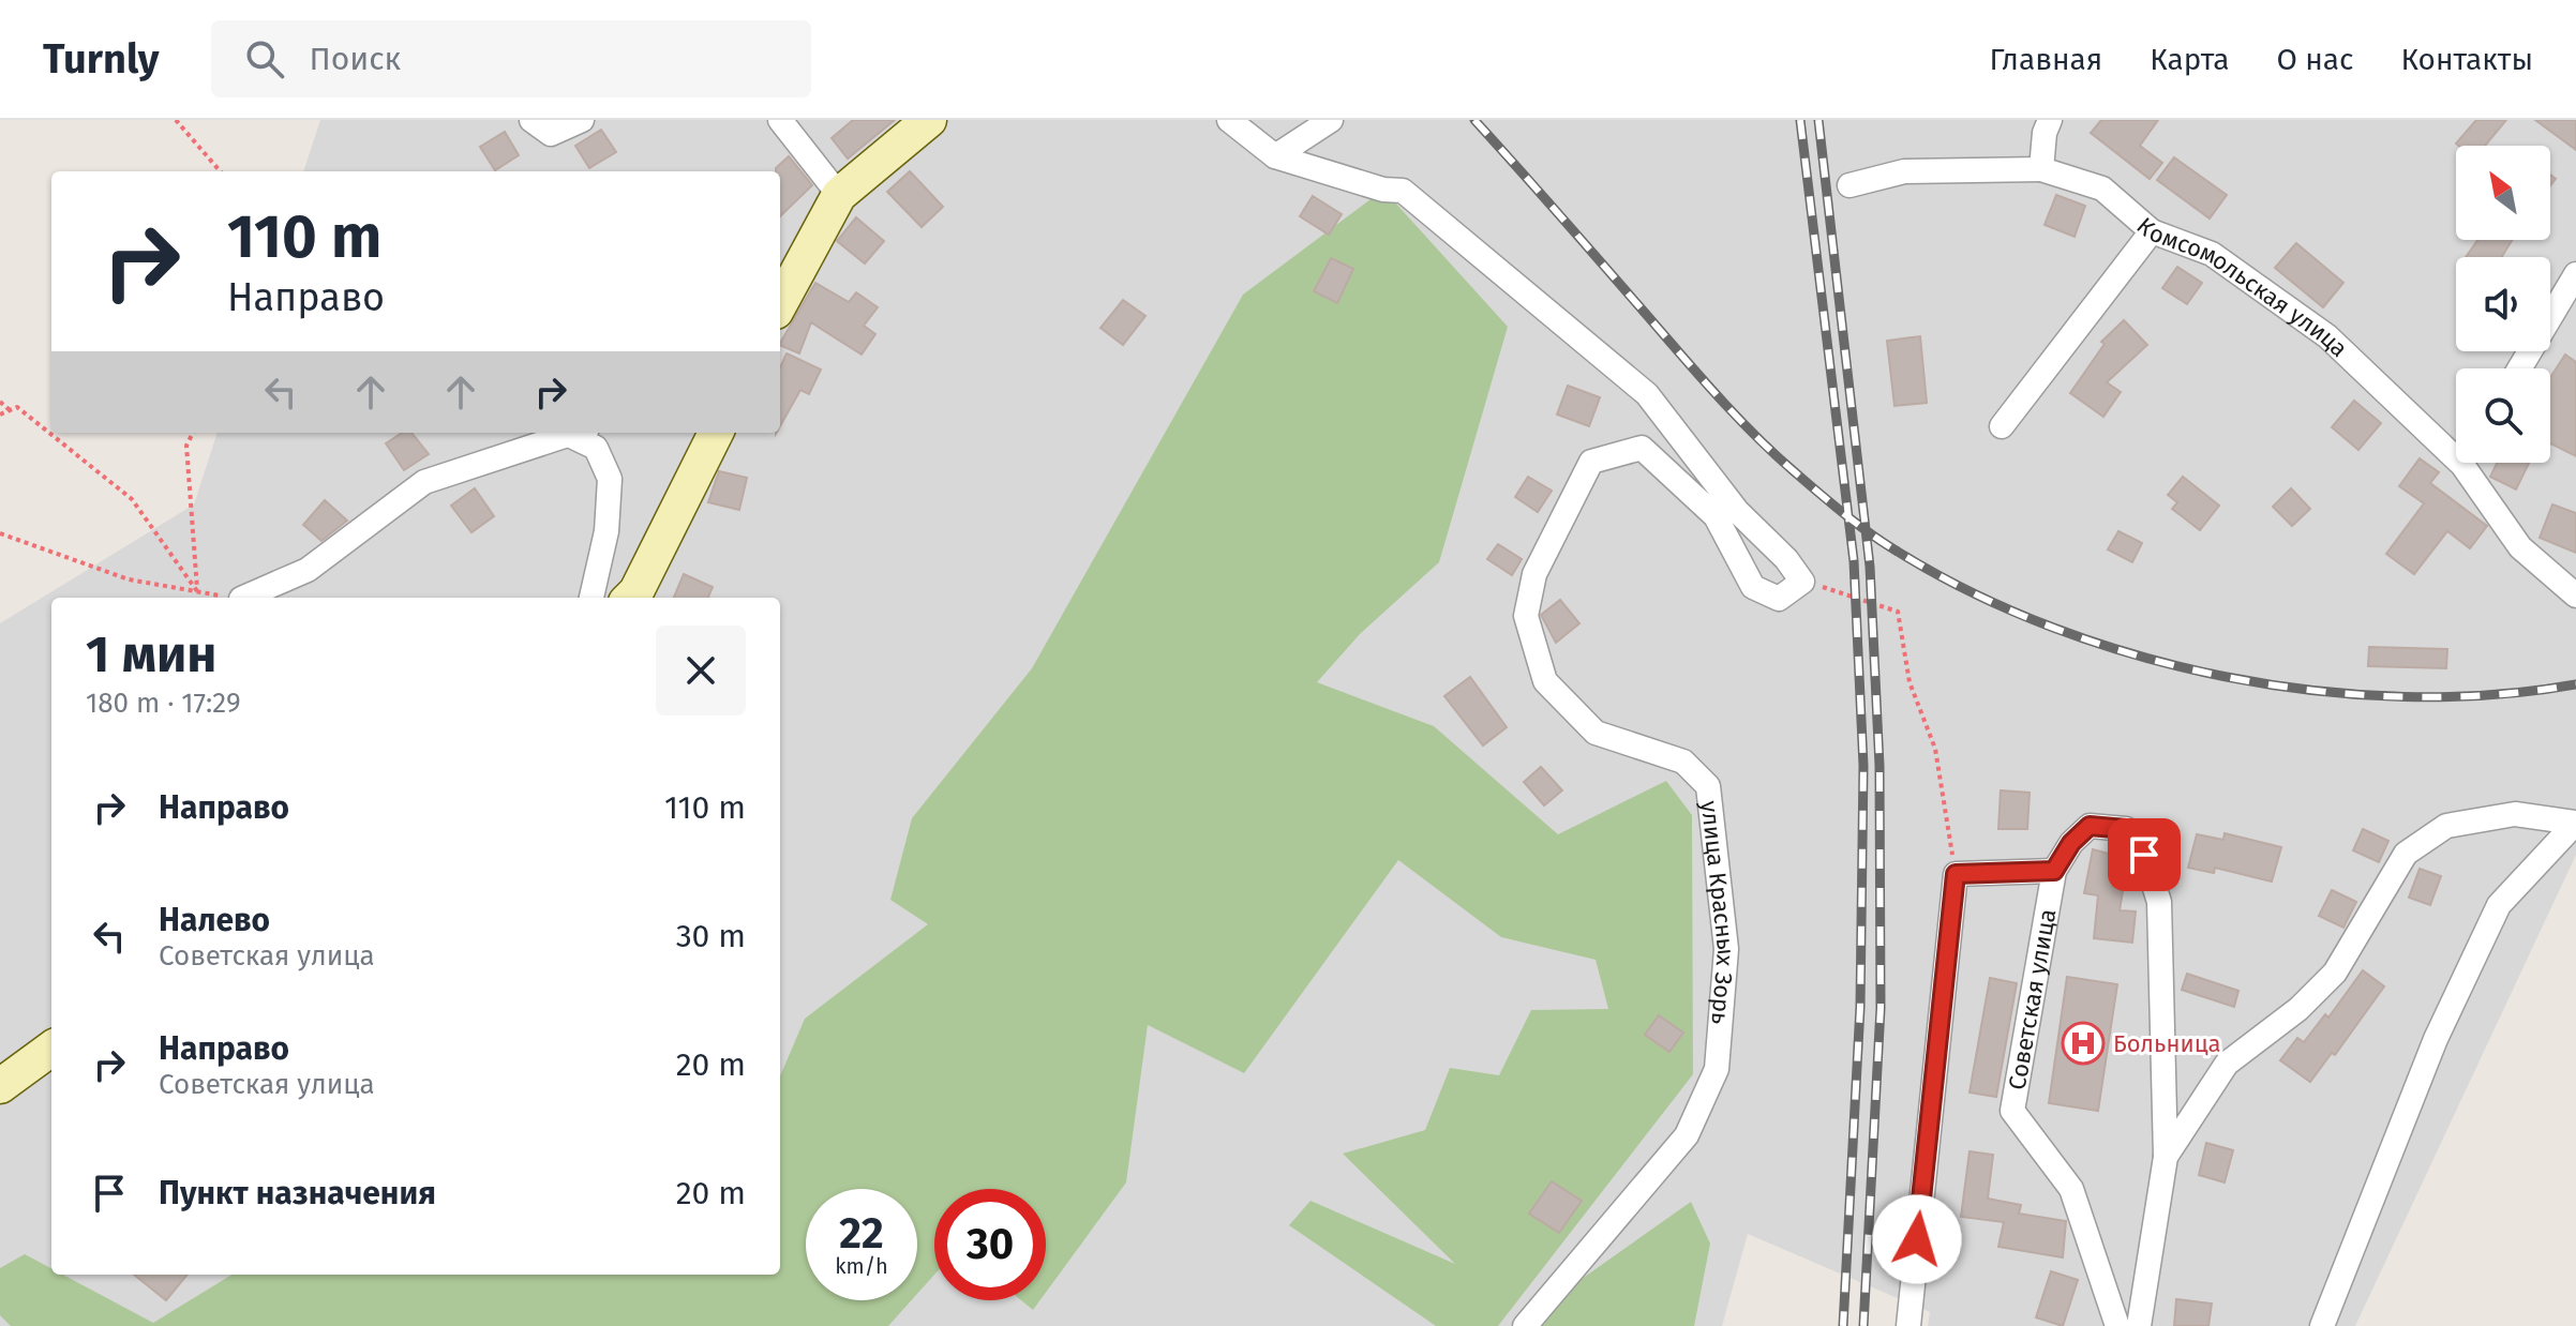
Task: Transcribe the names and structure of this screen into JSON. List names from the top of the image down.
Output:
{
  "streets": {
    "street": ["Комсомольская улица", "улица Красных Зорь", "Советская улица"]
  },
  "places": {
    "hospital": ["Больница"]
  },
  "north": "top left",
  "page": {
    "header": "Turnly",
    "search": "Поиск",
    "nav": [
      "Главная",
      "Карта",
      "О нас",
      "Контакты"
    ],
    "turn": ["110 m", "Направо"],
    "heading": ["1 мин", "180 m · 17:29"],
    "list": [
      {
        "name": "Направо",
        "value": "110 m"
      },
      {
        "name": "Налево",
        "note": "Советская улица",
        "value": "30 m"
      },
      {
        "name": "Направо",
        "note": "Советская улица",
        "value": "20 m"
      },
      {
        "name": "Пункт назначения",
        "value": "20 m"
      }
    ],
    "speed": "22 km/h",
    "limit": "30"
  }
}
